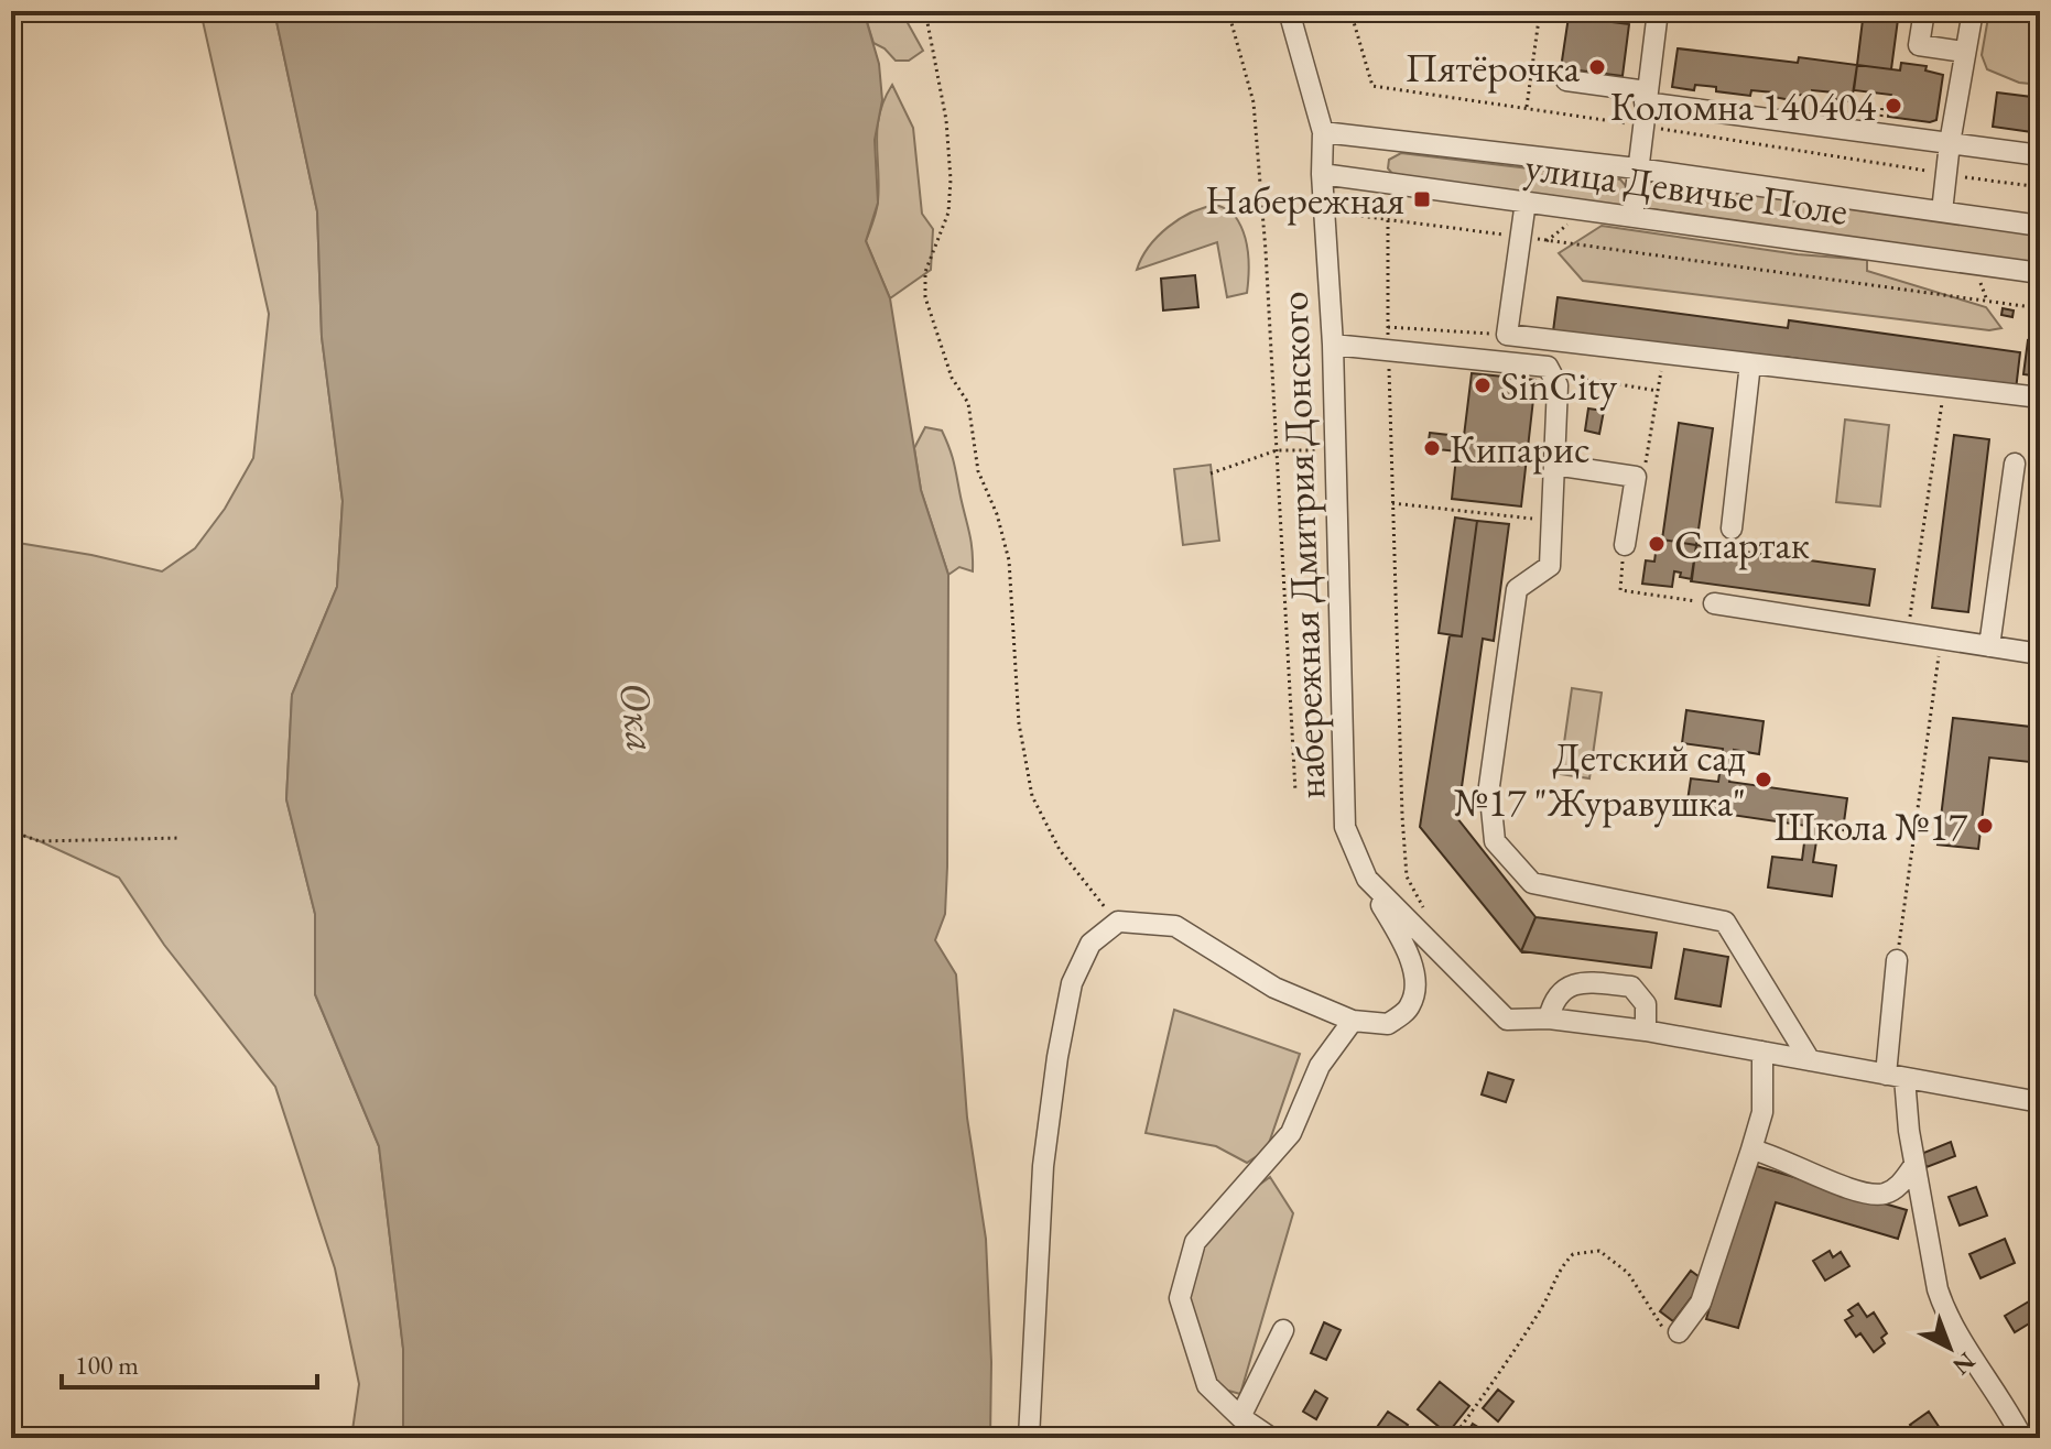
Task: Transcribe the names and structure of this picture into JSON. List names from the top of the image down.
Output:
{
  "streets": {
    "street": ["улица Девичье Поле", "набережная Дмитрия Донского"]
  },
  "crossings": [
    ["улица Девичье Поле", "набережная Дмитрия Донского"]
  ],
  "water": ["Ока"],
  "places": {
    "other": [
      "Пятёрочка",
      "Коломна 140404",
      "SinCity",
      "Кипарис",
      "Спартак",
      "Детский сад №17 \"Журавушка\"",
      "Школа №17"
    ],
    "transit": ["Набережная"]
  },
  "scale_bar": "100 m",
  "north": "bottom right"
}
